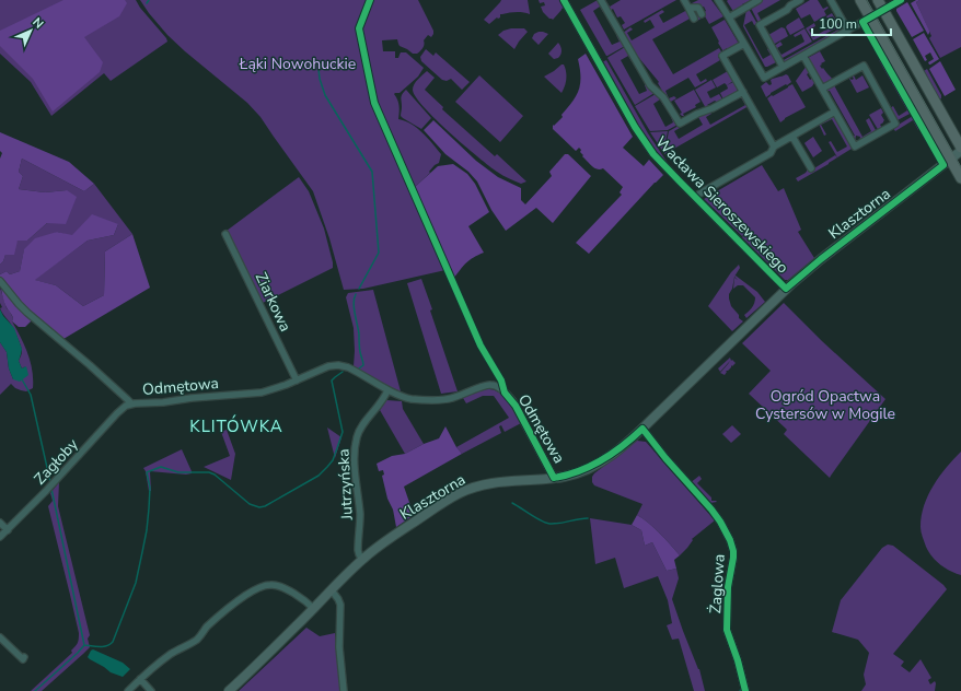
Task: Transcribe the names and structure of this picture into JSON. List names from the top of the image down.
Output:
{
  "streets": {
    "street": [
      "Wacława Sieroszewskiego",
      "Klasztorna",
      "Ziarkowa",
      "Odmętowa",
      "Zagłoby",
      "Jutrzyńska",
      "Żaglowa"
    ]
  },
  "crossings": [
    ["Wacława Sieroszewskiego", "Klasztorna"],
    ["Klasztorna", "Odmętowa"],
    ["Klasztorna", "Jutrzyńska"],
    ["Klasztorna", "Żaglowa"],
    ["Ziarkowa", "Odmętowa"],
    ["Odmętowa", "Zagłoby"],
    ["Odmętowa", "Jutrzyńska"]
  ],
  "districts": ["KLITÓWKA"],
  "parks": ["Łąki Nowohuckie", "Ogród Opactwa Cystersów w Mogile"],
  "scale_bar": "100 m",
  "north": "top right"
}
